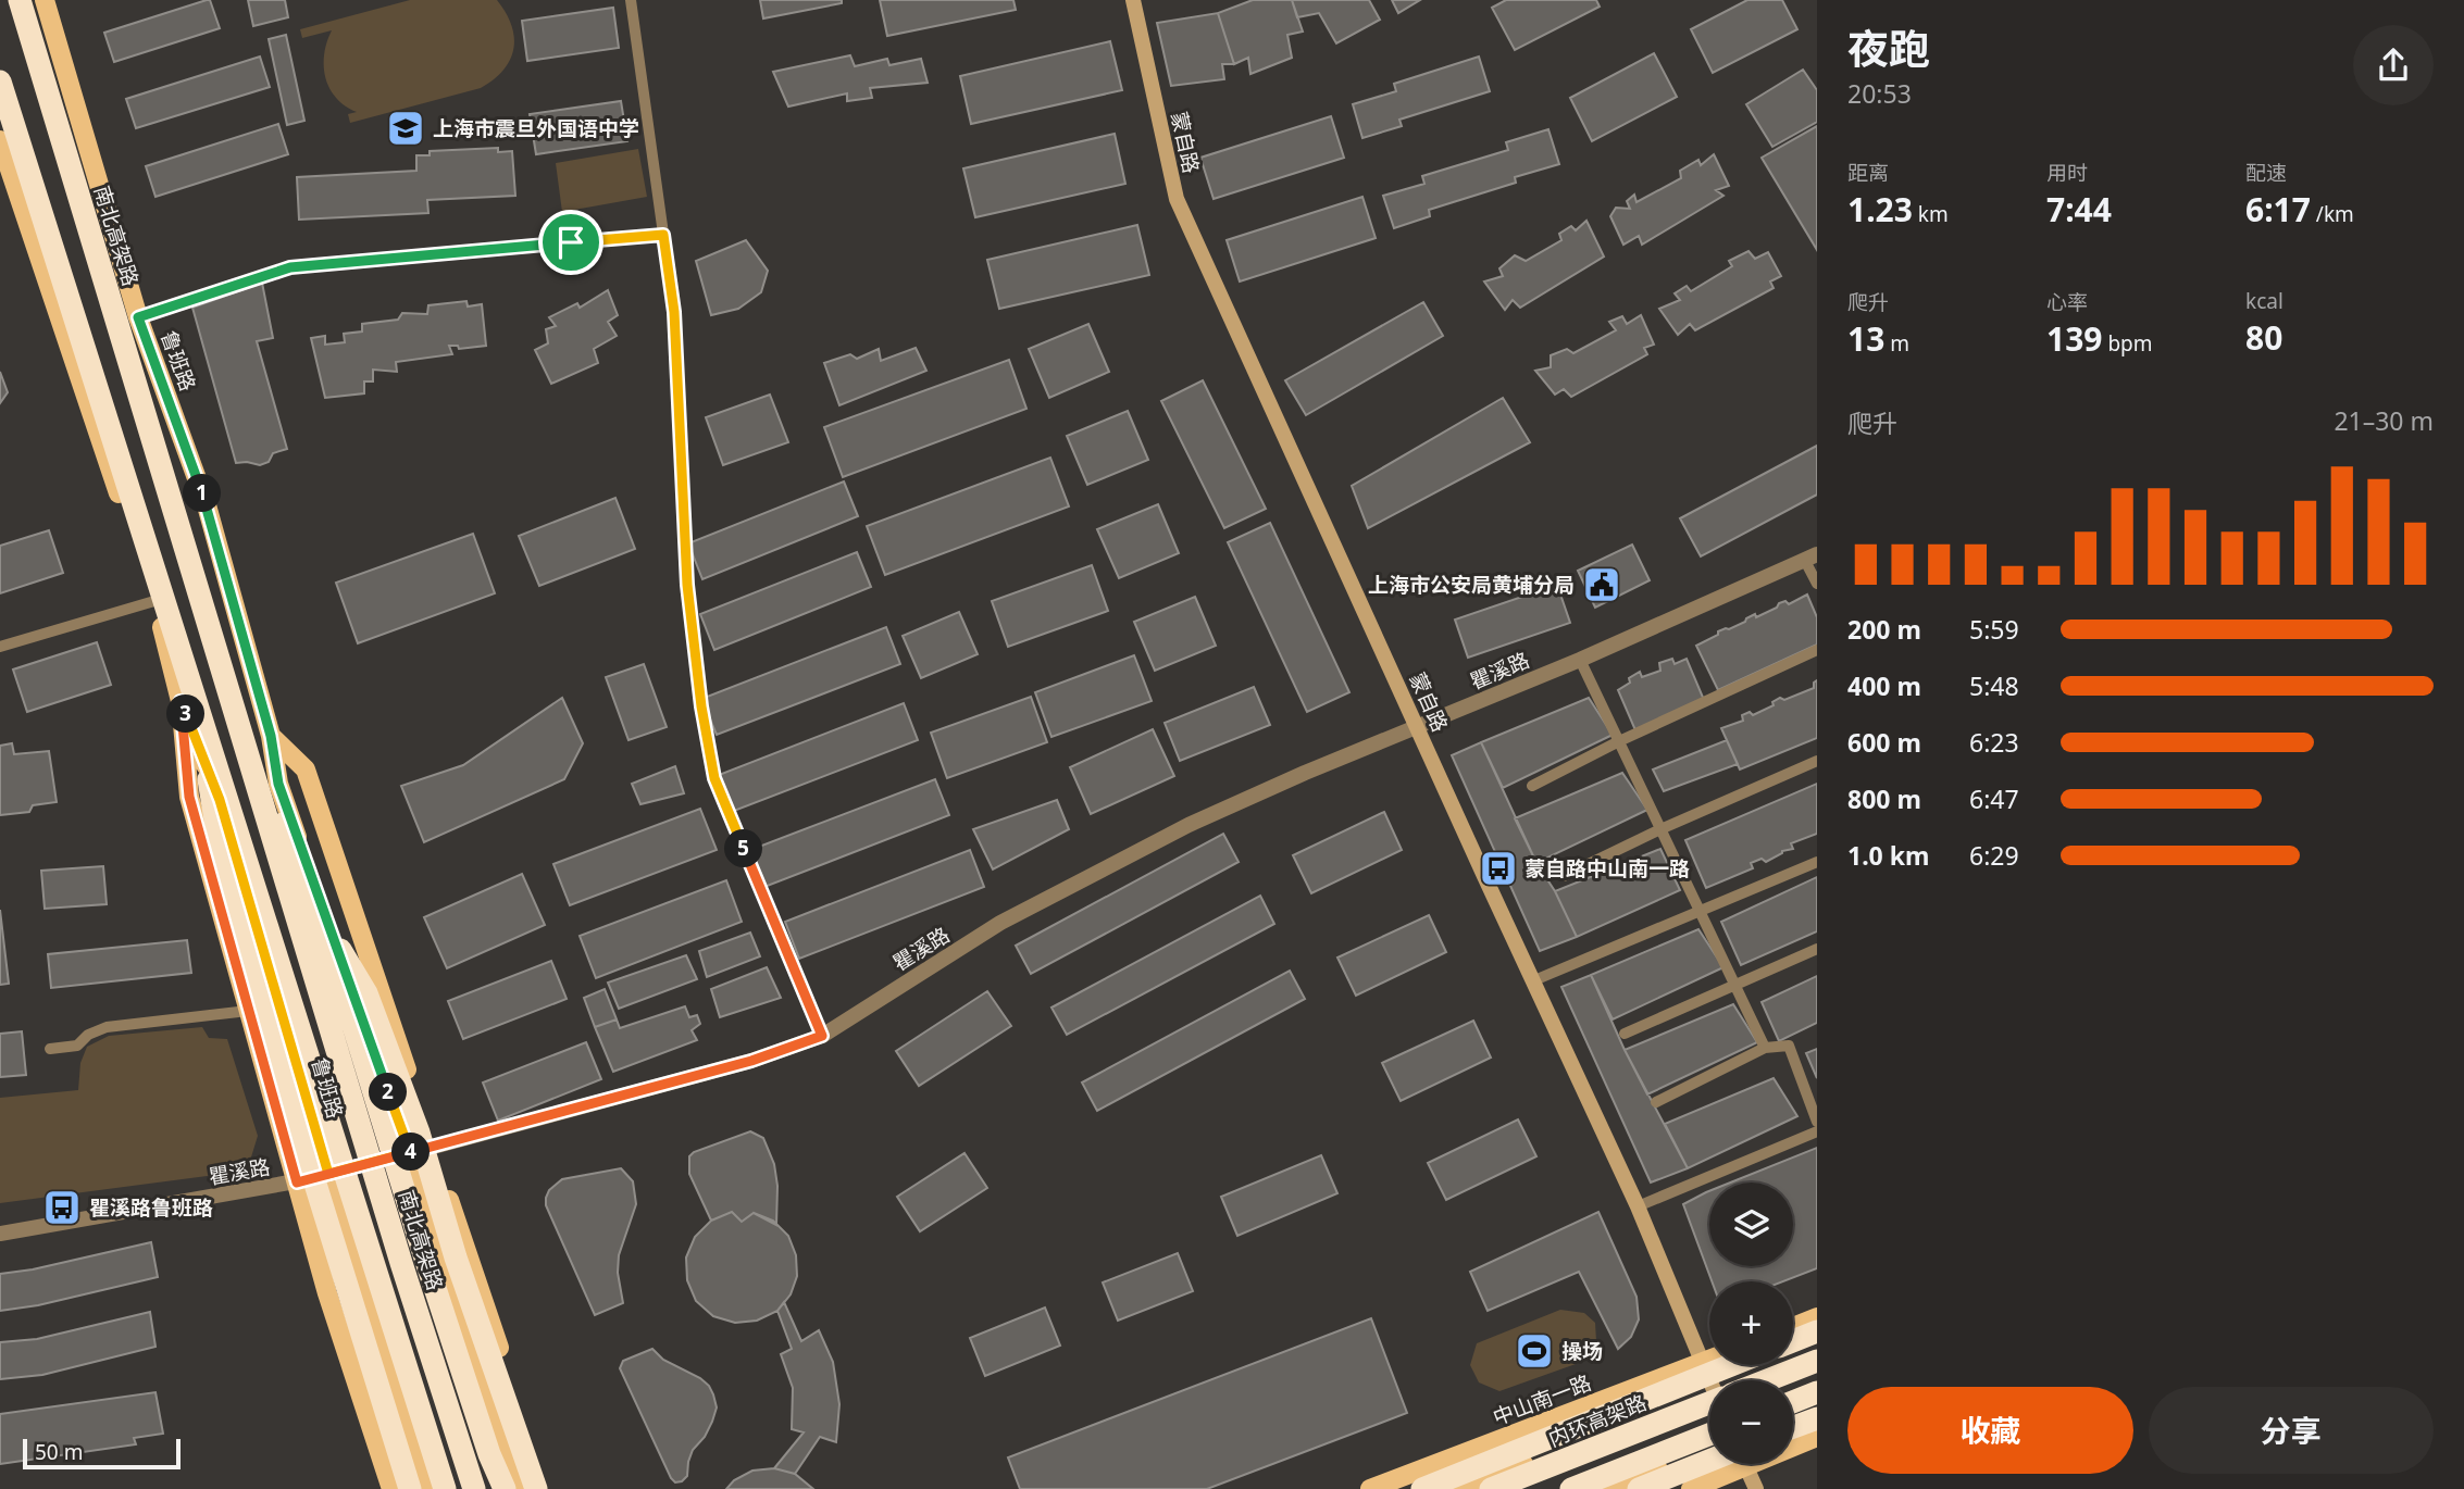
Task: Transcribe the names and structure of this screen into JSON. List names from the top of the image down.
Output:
{
  "streets": {
    "highway": ["南北高架路", "内环高架路"],
    "main road": ["鲁班路", "中山南一路"],
    "street": ["蒙自路", "瞿溪路"]
  },
  "crossings": [
    ["蒙自路", "瞿溪路"],
    ["蒙自路", "中山南一路"],
    ["鲁班路", "瞿溪路"]
  ],
  "places": {
    "school or university": ["上海市震旦外国语中学"],
    "public building": ["上海市公安局黄埔分局"],
    "bus stop": ["蒙自路中山南一路", "瞿溪路鲁班路"],
    "sports": ["操场"]
  },
  "scale_bar": "50 m",
  "page": {
    "heading": ["夜跑", "20:53"],
    "stats": [
      ["距离", "1.23 km"],
      ["用时", "7:44"],
      ["配速", "6:17 /km"],
      ["爬升", "13 m"],
      ["心率", "139 bpm"],
      ["kcal", "80"]
    ],
    "chart": ["爬升", "21–30 m"],
    "pins": [
      "1",
      "3",
      "5",
      "2",
      "4"
    ],
    "list": [
      {
        "name": "200 m",
        "note": "5:59"
      },
      {
        "name": "400 m",
        "note": "5:48"
      },
      {
        "name": "600 m",
        "note": "6:23"
      },
      {
        "name": "800 m",
        "note": "6:47"
      },
      {
        "name": "1.0 km",
        "note": "6:29"
      }
    ],
    "map_buttons": ["+", "−"],
    "buttons": ["收藏", "分享"],
    "scale": "50 m"
  }
}
